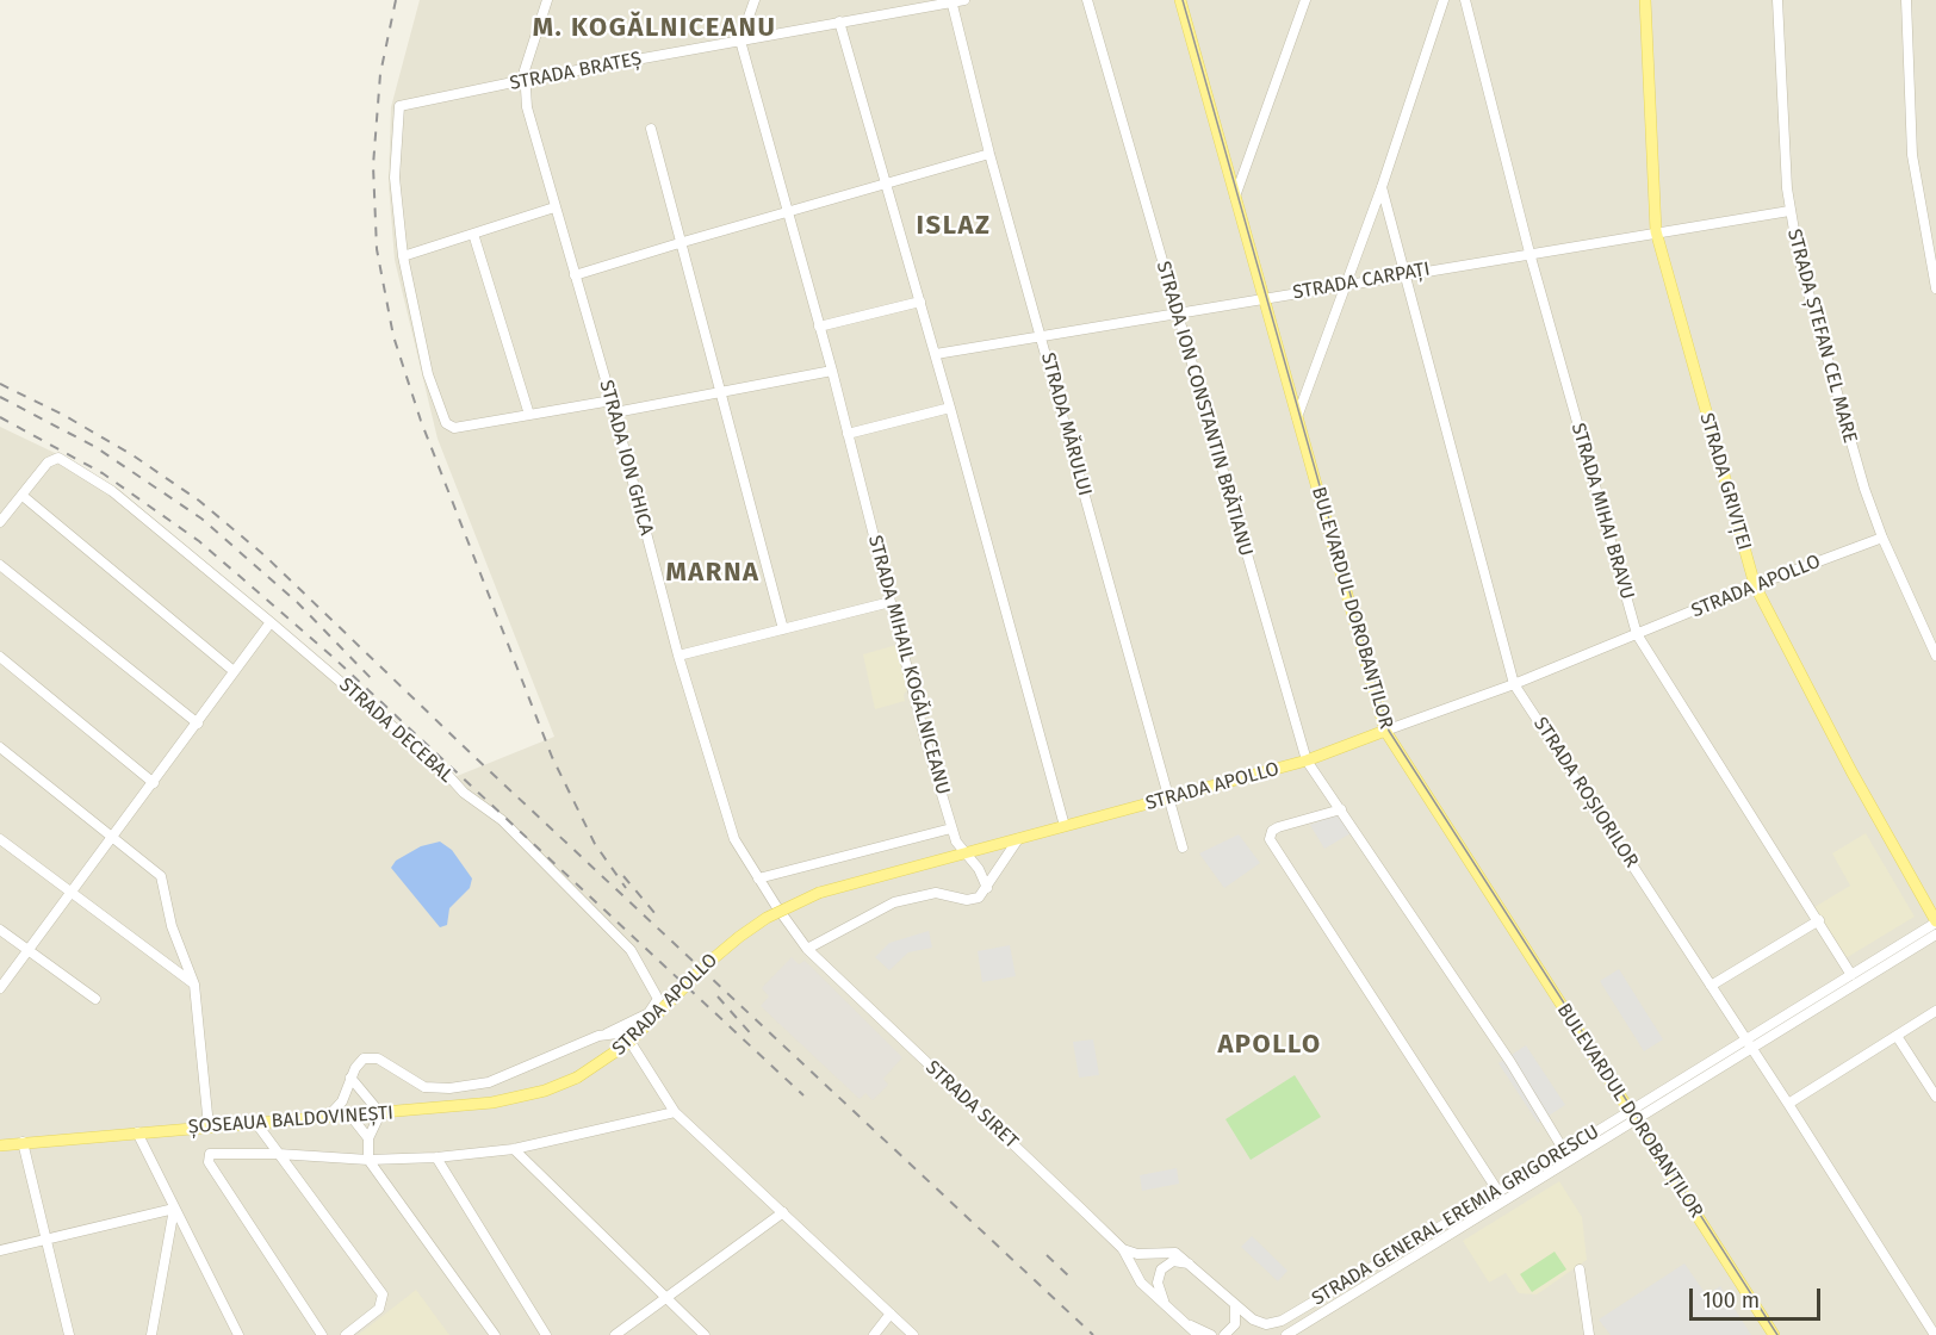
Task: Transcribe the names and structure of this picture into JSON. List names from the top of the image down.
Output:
{
  "streets": {
    "main road": [
      "STRADA GRIVIȚEI",
      "STRADA APOLLO",
      "BULEVARDUL DOROBANȚILOR",
      "ȘOSEAUA BALDOVINEȘTI"
    ],
    "street": [
      "STRADA BRATEȘ",
      "STRADA CARPAȚI",
      "STRADA ȘTEFAN CEL MARE",
      "STRADA ION CONSTANTIN BRĂTIANU",
      "STRADA MĂRULUI",
      "STRADA ION GHICA",
      "STRADA MIHAI BRAVU",
      "STRADA MIHAIL KOGĂLNICEANU",
      "STRADA DECEBAL",
      "STRADA ROȘIORILOR",
      "STRADA SIRET",
      "STRADA GENERAL EREMIA GRIGORESCU"
    ]
  },
  "crossings": [
    ["STRADA BRATEȘ", "STRADA MĂRULUI"],
    ["STRADA BRATEȘ", "STRADA ION GHICA"],
    ["STRADA CARPAȚI", "STRADA ȘTEFAN CEL MARE"],
    ["STRADA CARPAȚI", "STRADA ION CONSTANTIN BRĂTIANU"],
    ["STRADA CARPAȚI", "STRADA MĂRULUI"],
    ["STRADA CARPAȚI", "STRADA GRIVIȚEI"],
    ["STRADA CARPAȚI", "STRADA MIHAI BRAVU"],
    ["STRADA CARPAȚI", "BULEVARDUL DOROBANȚILOR"],
    ["STRADA CARPAȚI", "STRADA ROȘIORILOR"],
    ["STRADA ȘTEFAN CEL MARE", "STRADA APOLLO"],
    ["STRADA ION CONSTANTIN BRĂTIANU", "STRADA APOLLO"],
    ["STRADA ION CONSTANTIN BRĂTIANU", "STRADA GENERAL EREMIA GRIGORESCU"],
    ["STRADA MĂRULUI", "STRADA APOLLO"],
    ["STRADA ION GHICA", "STRADA SIRET"],
    ["STRADA GRIVIȚEI", "STRADA APOLLO"],
    ["STRADA GRIVIȚEI", "STRADA GENERAL EREMIA GRIGORESCU"],
    ["STRADA MIHAI BRAVU", "STRADA APOLLO"],
    ["STRADA MIHAI BRAVU", "STRADA GENERAL EREMIA GRIGORESCU"],
    ["STRADA APOLLO", "BULEVARDUL DOROBANȚILOR"],
    ["STRADA APOLLO", "STRADA MIHAIL KOGĂLNICEANU"],
    ["STRADA APOLLO", "STRADA ROȘIORILOR"],
    ["STRADA APOLLO", "ȘOSEAUA BALDOVINEȘTI"],
    ["BULEVARDUL DOROBANȚILOR", "STRADA GENERAL EREMIA GRIGORESCU"],
    ["STRADA DECEBAL", "ȘOSEAUA BALDOVINEȘTI"],
    ["STRADA ROȘIORILOR", "STRADA GENERAL EREMIA GRIGORESCU"],
    ["STRADA SIRET", "STRADA GENERAL EREMIA GRIGORESCU"]
  ],
  "districts": [
    "M. KOGĂLNICEANU",
    "ISLAZ",
    "MARNA",
    "APOLLO"
  ],
  "scale_bar": "100 m"
}
